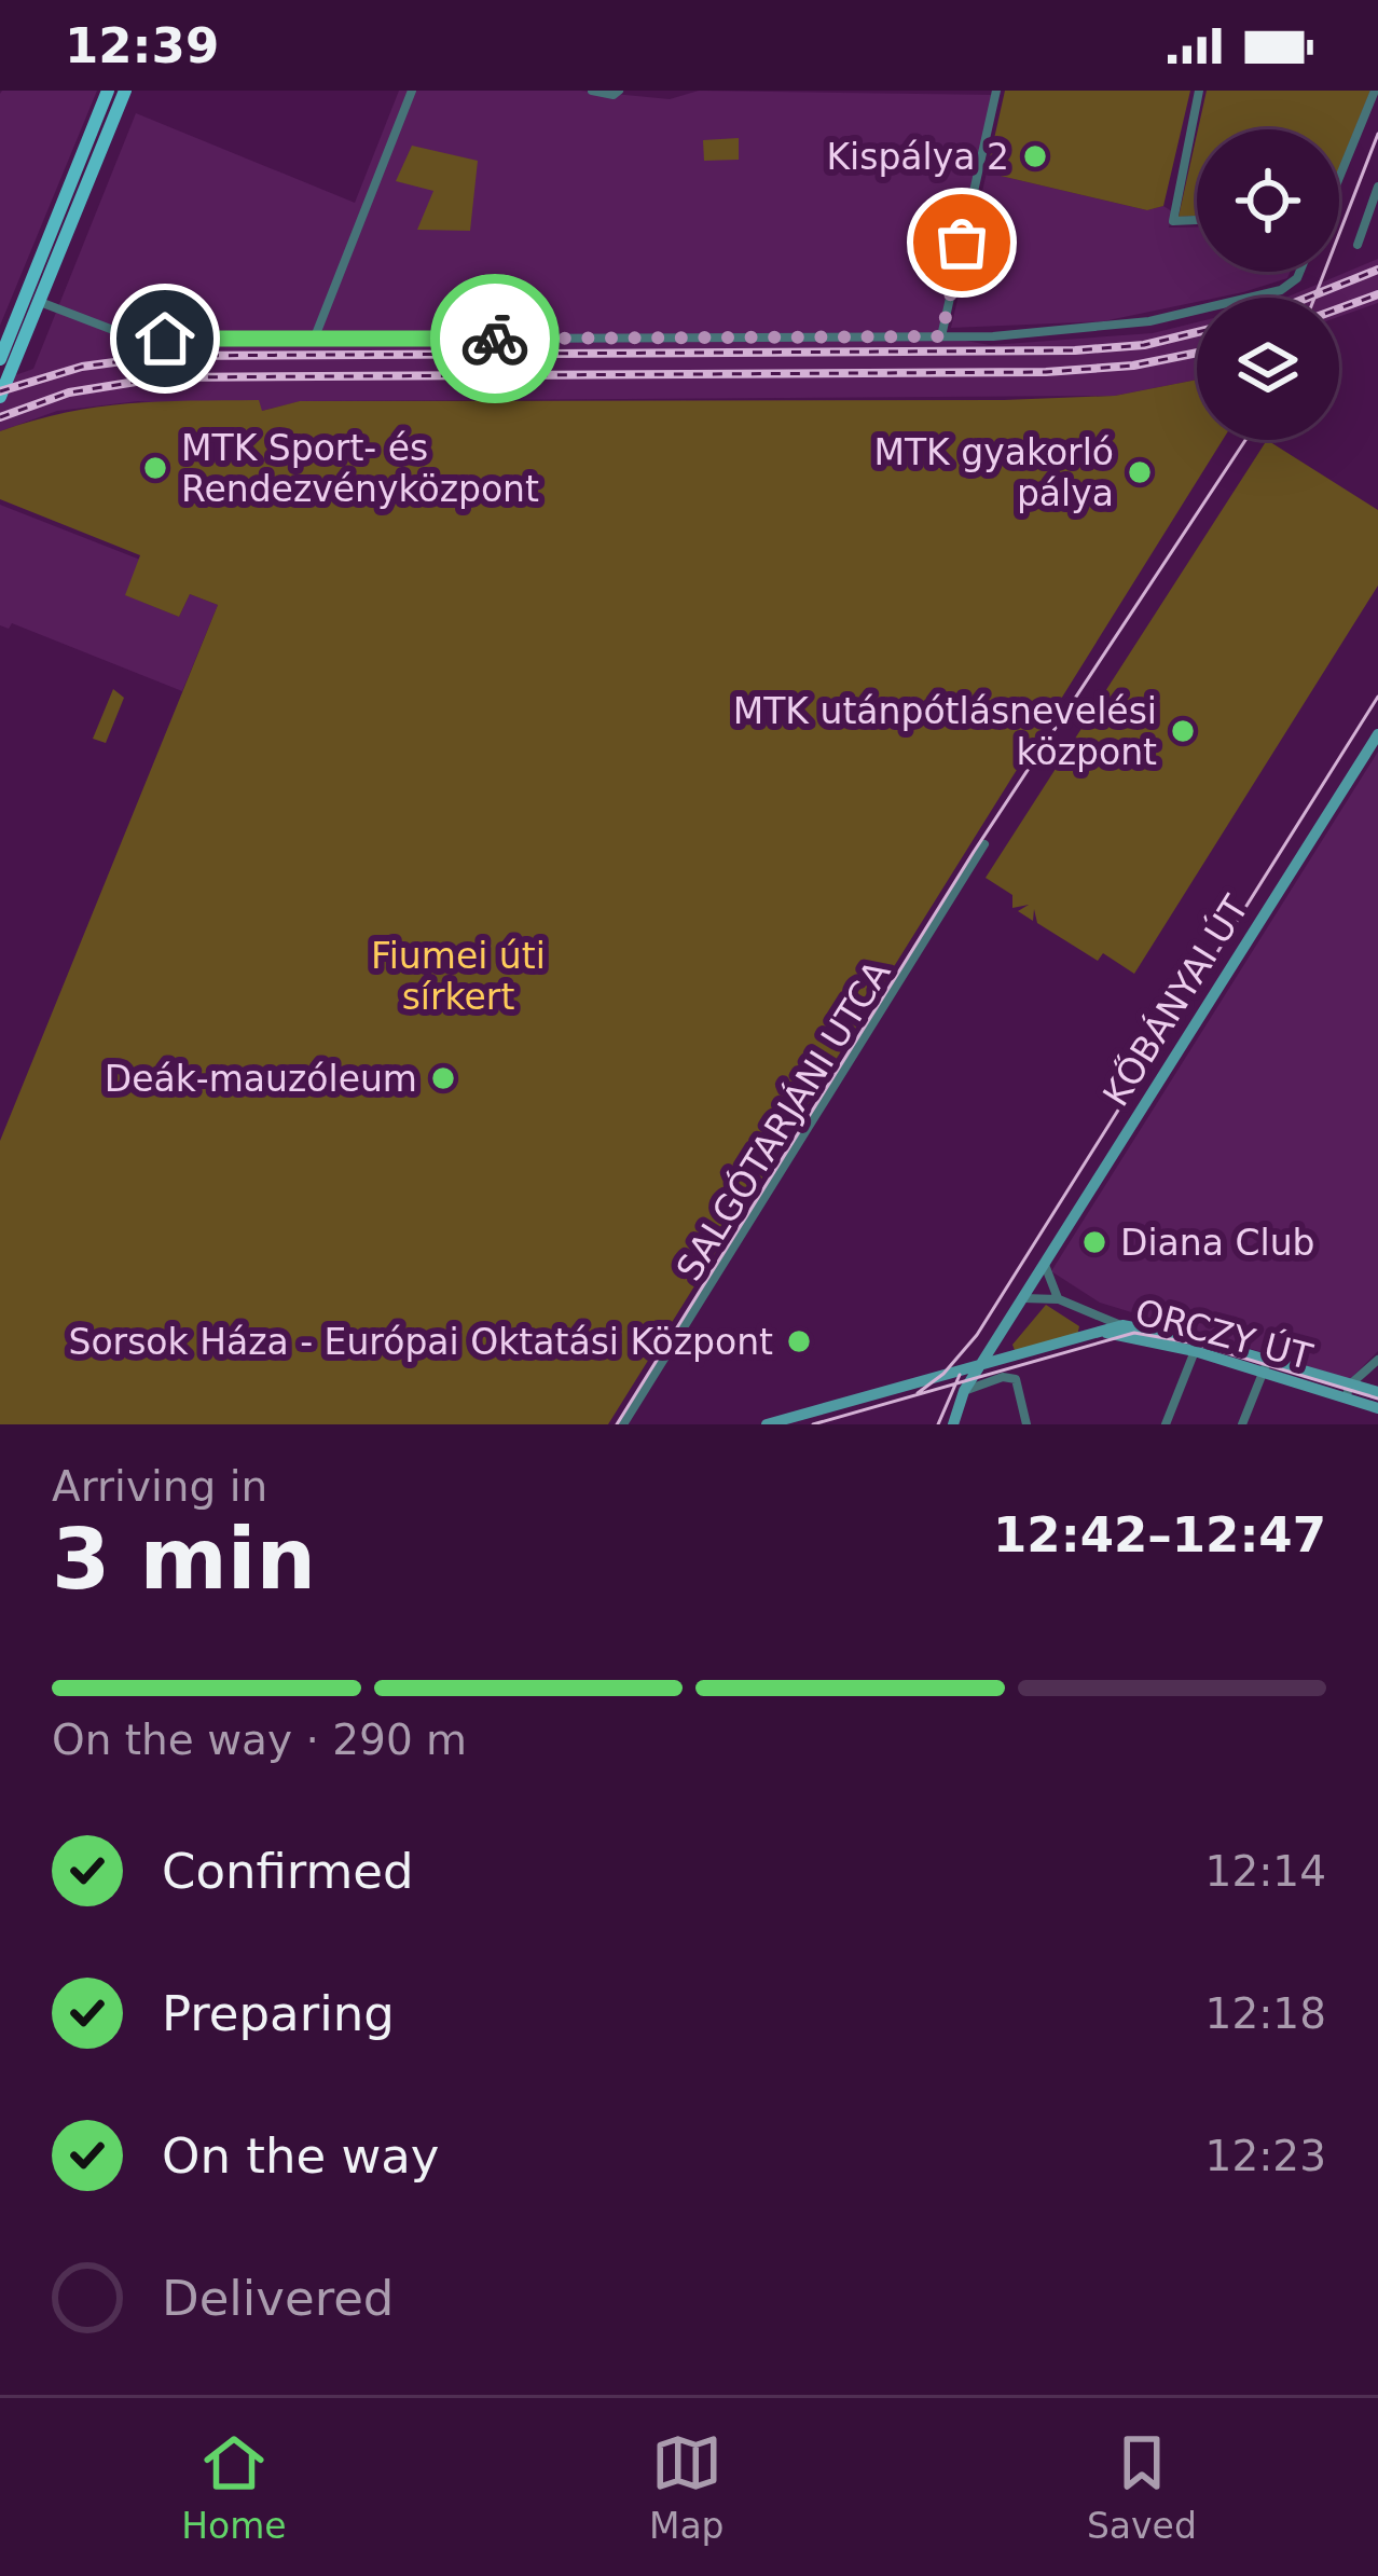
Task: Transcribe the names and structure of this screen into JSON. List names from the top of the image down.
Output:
{
  "streets": {
    "main road": ["KŐBÁNYAI ÚT", "ORCZY ÚT"],
    "street": ["SALGÓTARJÁNI UTCA"]
  },
  "parks": ["Fiumei úti sírkert"],
  "places": [
    "Kispálya 2",
    "MTK Sport- és Rendezvényközpont",
    "MTK gyakorló pálya",
    "MTK utánpótlásnevelési központ",
    "Deák-mauzóleum",
    "Diana Club",
    "Sorsok Háza - Európai Oktatási Központ"
  ],
  "page": {
    "status": "12:39",
    "heading": ["3 min", "Arriving in", "12:42–12:47"],
    "bar": "On the way · 290 m",
    "list": [
      ["Confirmed", "12:14"],
      ["Preparing", "12:18"],
      ["On the way", "12:23"],
      "Delivered"
    ],
    "tabs": ["Home", "Map", "Saved"]
  }
}
